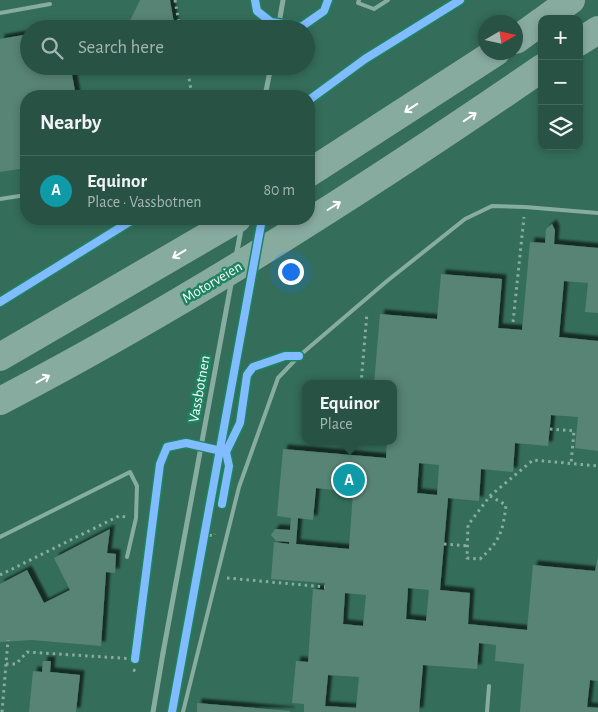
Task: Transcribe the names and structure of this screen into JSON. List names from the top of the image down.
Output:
{
  "streets": {
    "highway": ["Motorveien"],
    "street": ["Vassbotnen"]
  },
  "north": "right",
  "page": {
    "map_buttons": ["+", "−"],
    "search": "Search here",
    "heading": "Nearby",
    "list": [
      {
        "mark": "A",
        "name": "Equinor",
        "note": "Place · Vassbotnen",
        "value": "80 m"
      }
    ],
    "popup": ["Equinor", "Place"],
    "pins": "A"
  }
}
